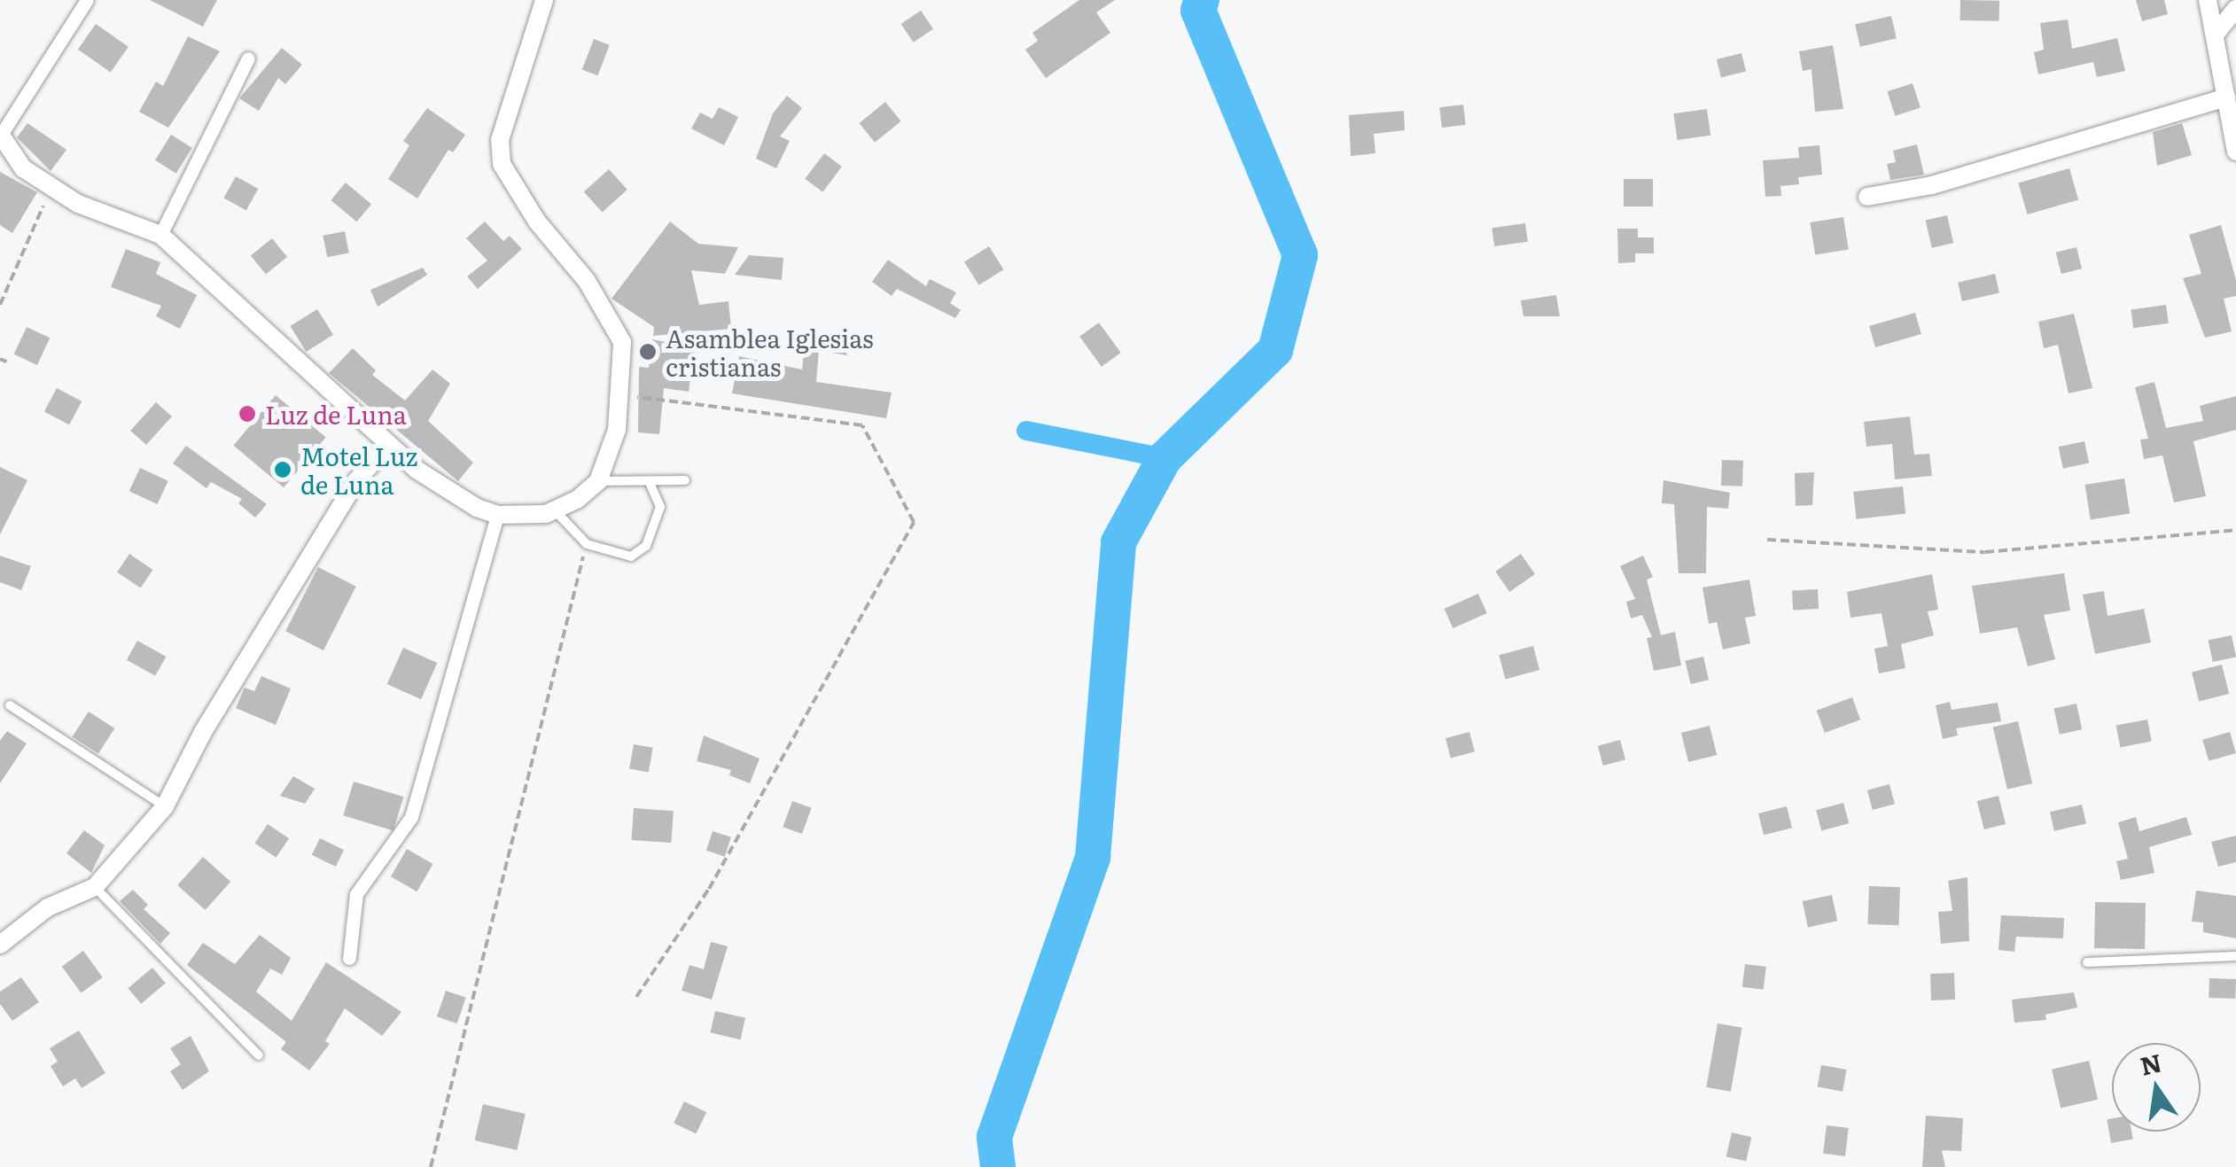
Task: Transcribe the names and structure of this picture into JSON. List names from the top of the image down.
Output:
{
  "places": ["Asamblea Iglesias cristianas", "Luz de Luna", "Motel Luz de Luna"],
  "north": "top"
}
